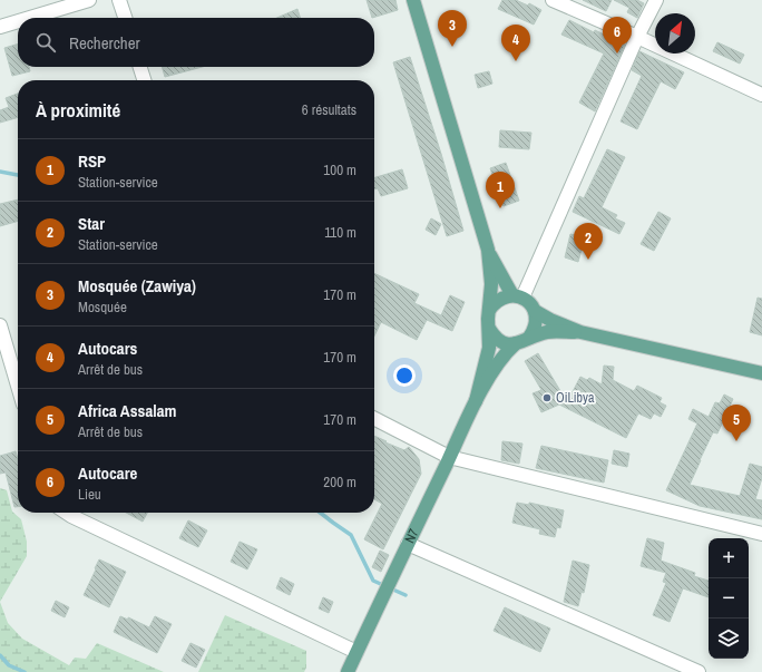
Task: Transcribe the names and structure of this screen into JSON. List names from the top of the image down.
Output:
{
  "streets": {
    "main road": ["N7"]
  },
  "places": ["OiLibya"],
  "north": "top right",
  "page": {
    "pins": [
      "3",
      "6",
      "4",
      "1",
      "2",
      "5"
    ],
    "search": "Rechercher",
    "heading": ["À proximité", "6 résultats"],
    "list": [
      {
        "mark": "1",
        "name": "RSP",
        "note": "Station-service",
        "value": "100 m"
      },
      {
        "mark": "2",
        "name": "Star",
        "note": "Station-service",
        "value": "110 m"
      },
      {
        "mark": "3",
        "name": "Mosquée (Zawiya)",
        "note": "Mosquée",
        "value": "170 m"
      },
      {
        "mark": "4",
        "name": "Autocars",
        "note": "Arrêt de bus",
        "value": "170 m"
      },
      {
        "mark": "5",
        "name": "Africa Assalam",
        "note": "Arrêt de bus",
        "value": "170 m"
      },
      {
        "mark": "6",
        "name": "Autocare",
        "note": "Lieu",
        "value": "200 m"
      }
    ],
    "map_buttons": ["+", "−"]
  }
}
